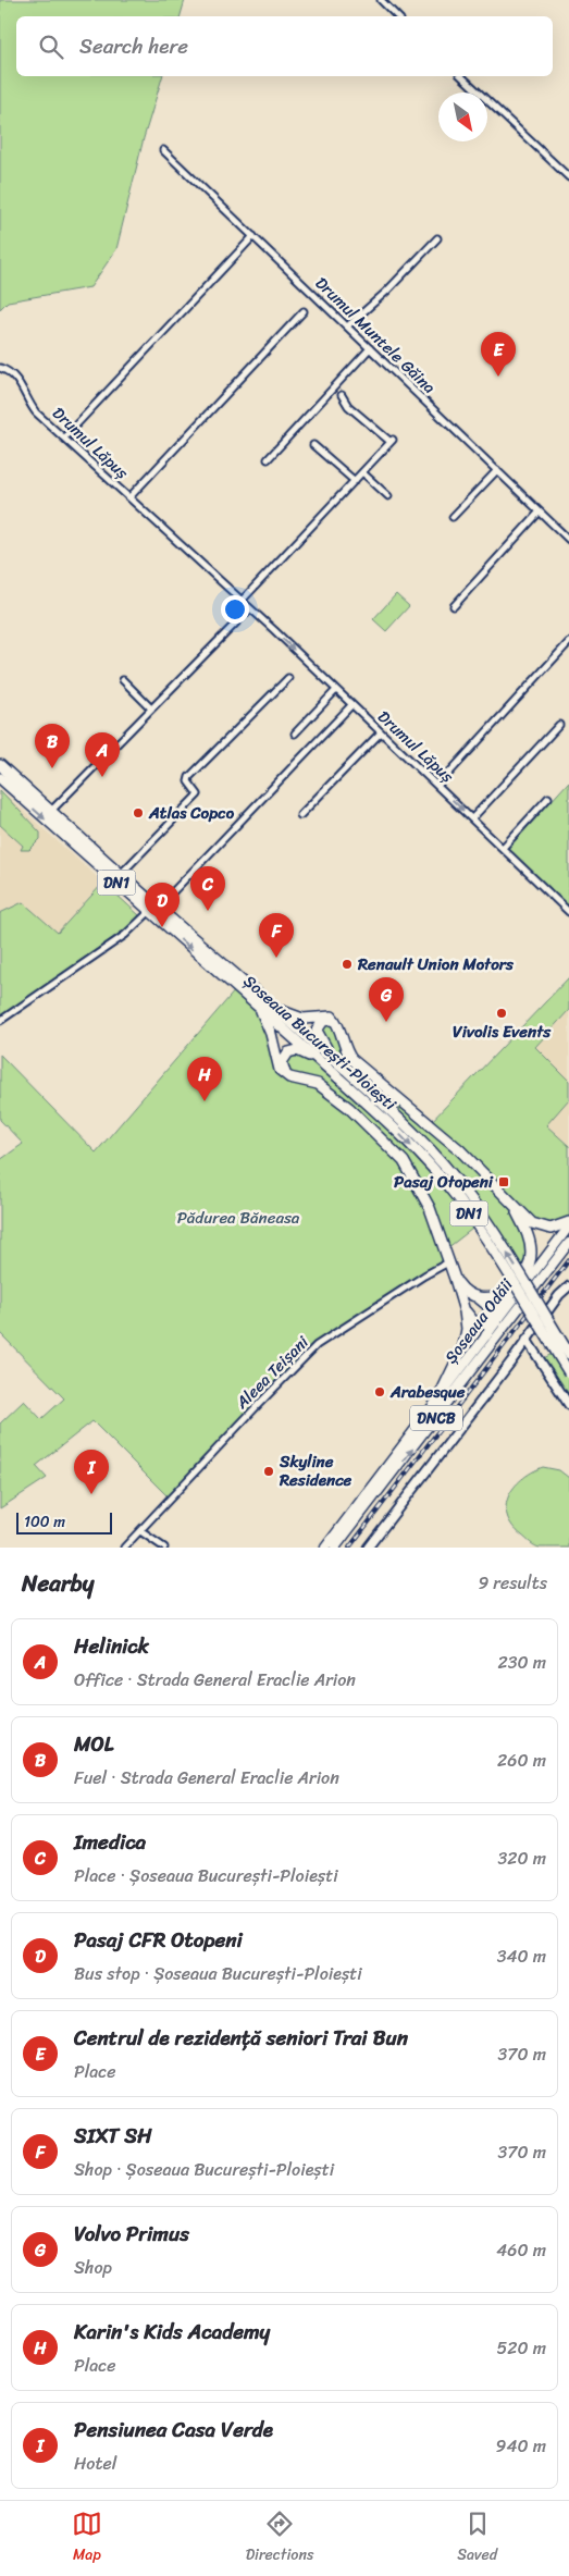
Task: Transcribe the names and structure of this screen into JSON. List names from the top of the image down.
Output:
{
  "streets": {
    "highway": ["DN1", "Șoseaua București-Ploiești"],
    "main road": ["Șoseaua Odăii", "DNCB"],
    "street": ["Drumul Muntele Găina", "Drumul Lăpuș", "Aleea Teișani"]
  },
  "crossings": [
    ["Șoseaua Odăii", "DNCB"]
  ],
  "parks": ["Pădurea Băneasa"],
  "places": {
    "other": [
      "Atlas Copco",
      "Renault Union Motors",
      "Vivolis Events",
      "Arabesque",
      "Skyline Residence"
    ],
    "transit": ["Pasaj Otopeni"]
  },
  "scale_bar": "100 m",
  "north": "bottom right",
  "page": {
    "search": "Search here",
    "pins": [
      "E",
      "B",
      "A",
      "C",
      "D",
      "F",
      "G",
      "H",
      "I"
    ],
    "scale": "100 m",
    "heading": ["Nearby", "9 results"],
    "list": [
      {
        "mark": "A",
        "name": "Helinick",
        "note": "Office · Strada General Eraclie Arion",
        "value": "230 m"
      },
      {
        "mark": "B",
        "name": "MOL",
        "note": "Fuel · Strada General Eraclie Arion",
        "value": "260 m"
      },
      {
        "mark": "C",
        "name": "Imedica",
        "note": "Place · Șoseaua București-Ploiești",
        "value": "320 m"
      },
      {
        "mark": "D",
        "name": "Pasaj CFR Otopeni",
        "note": "Bus stop · Șoseaua București-Ploiești",
        "value": "340 m"
      },
      {
        "mark": "E",
        "name": "Centrul de rezidență seniori Trai Bun",
        "note": "Place",
        "value": "370 m"
      },
      {
        "mark": "F",
        "name": "SIXT SH",
        "note": "Shop · Șoseaua București-Ploiești",
        "value": "370 m"
      },
      {
        "mark": "G",
        "name": "Volvo Primus",
        "note": "Shop",
        "value": "460 m"
      },
      {
        "mark": "H",
        "name": "Karin's Kids Academy",
        "note": "Place",
        "value": "520 m"
      },
      {
        "mark": "I",
        "name": "Pensiunea Casa Verde",
        "note": "Hotel",
        "value": "940 m"
      }
    ],
    "nav": ["Map", "Directions", "Saved"]
  }
}
